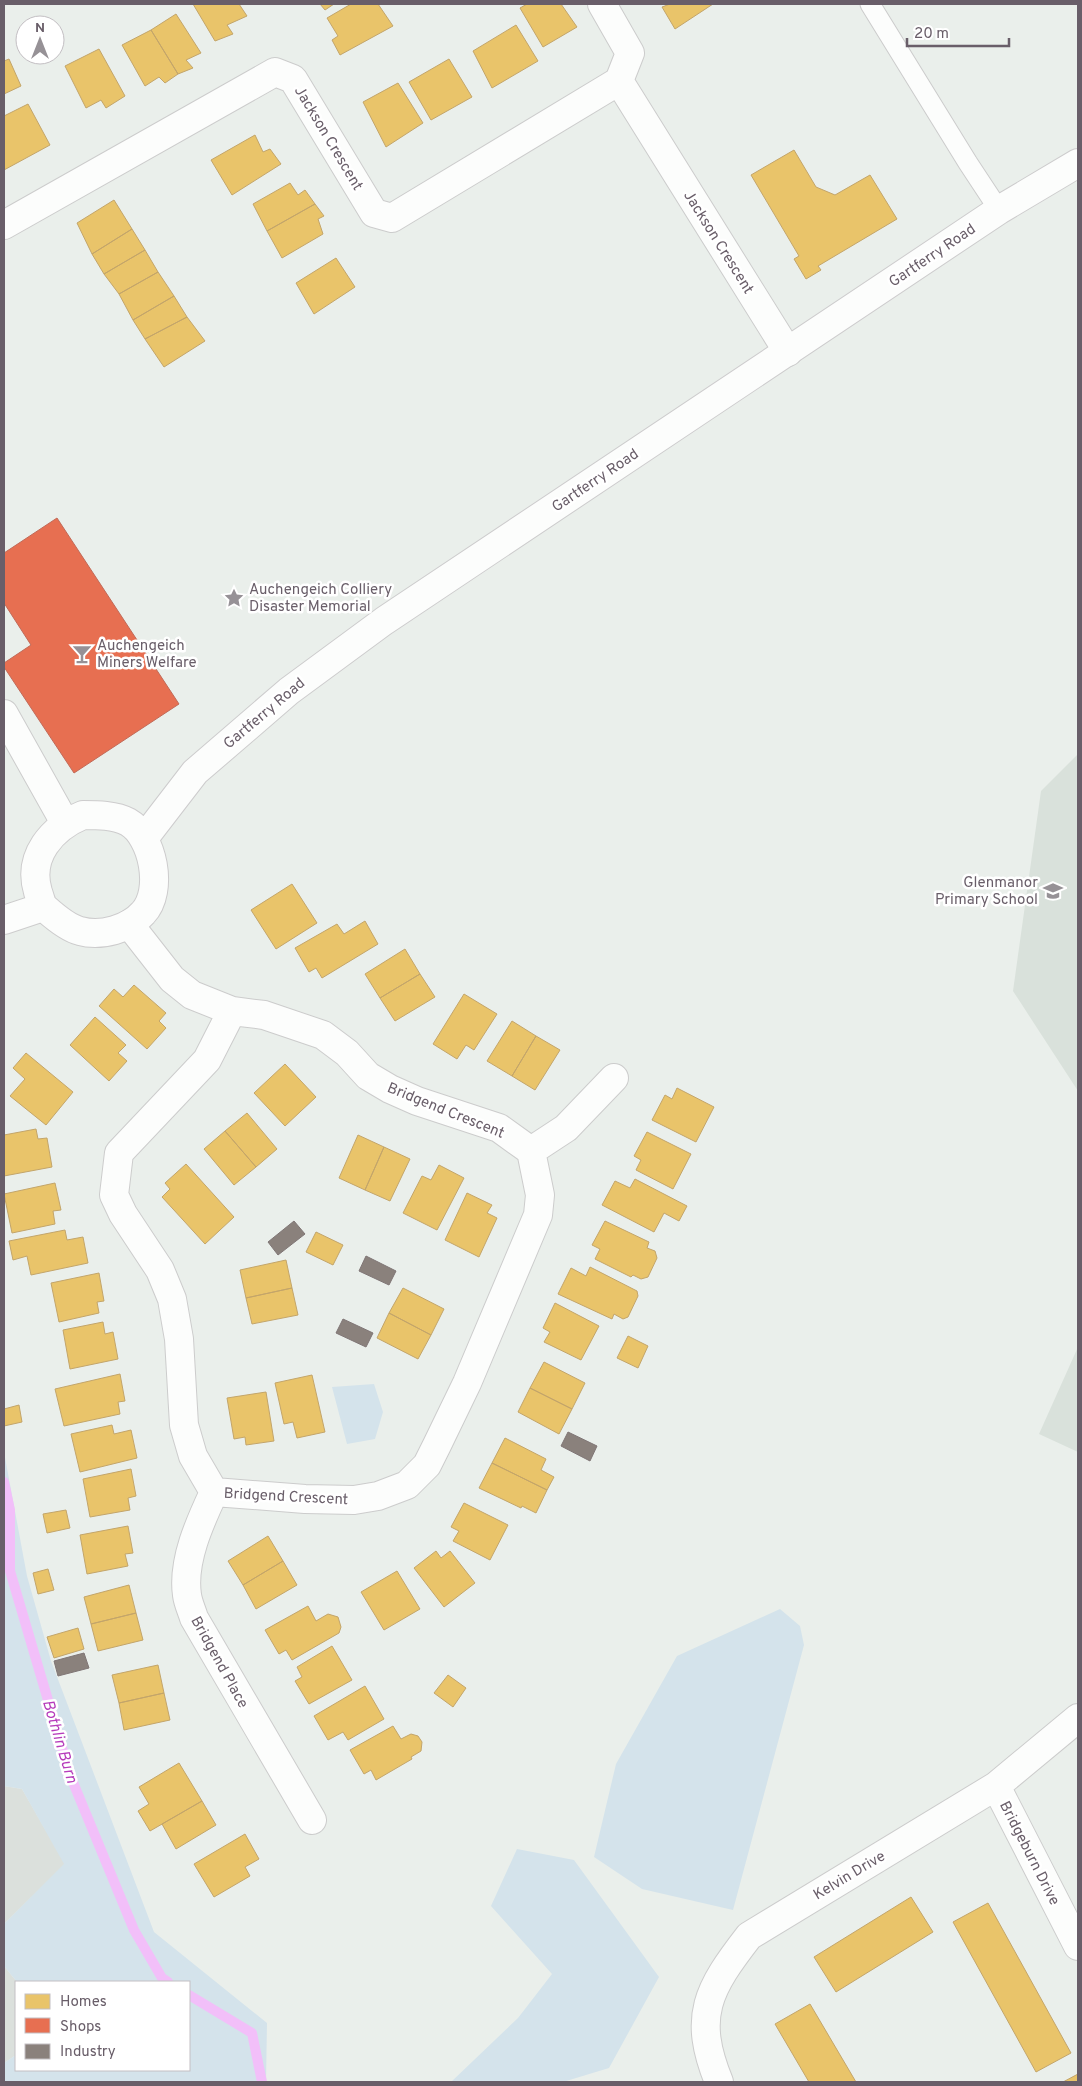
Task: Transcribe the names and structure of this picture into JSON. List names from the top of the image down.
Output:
{
  "streets": {
    "street": [
      "Jackson Crescent",
      "Gartferry Road",
      "Bridgend Crescent",
      "Bridgend Place",
      "Bridgeburn Drive",
      "Kelvin Drive"
    ]
  },
  "crossings": [
    ["Jackson Crescent", "Gartferry Road"],
    ["Gartferry Road", "Bridgend Crescent"],
    ["Bridgend Crescent", "Bridgend Place"],
    ["Bridgeburn Drive", "Kelvin Drive"]
  ],
  "water": ["Bothlin Burn"],
  "places": {
    "place": ["Auchengeich Colliery Disaster Memorial"],
    "bar": ["Auchengeich Miners Welfare"],
    "school or university": ["Glenmanor Primary School"]
  },
  "legend": ["Homes", "Shops", "Industry"],
  "scale_bar": "20 m",
  "north": "top"
}
